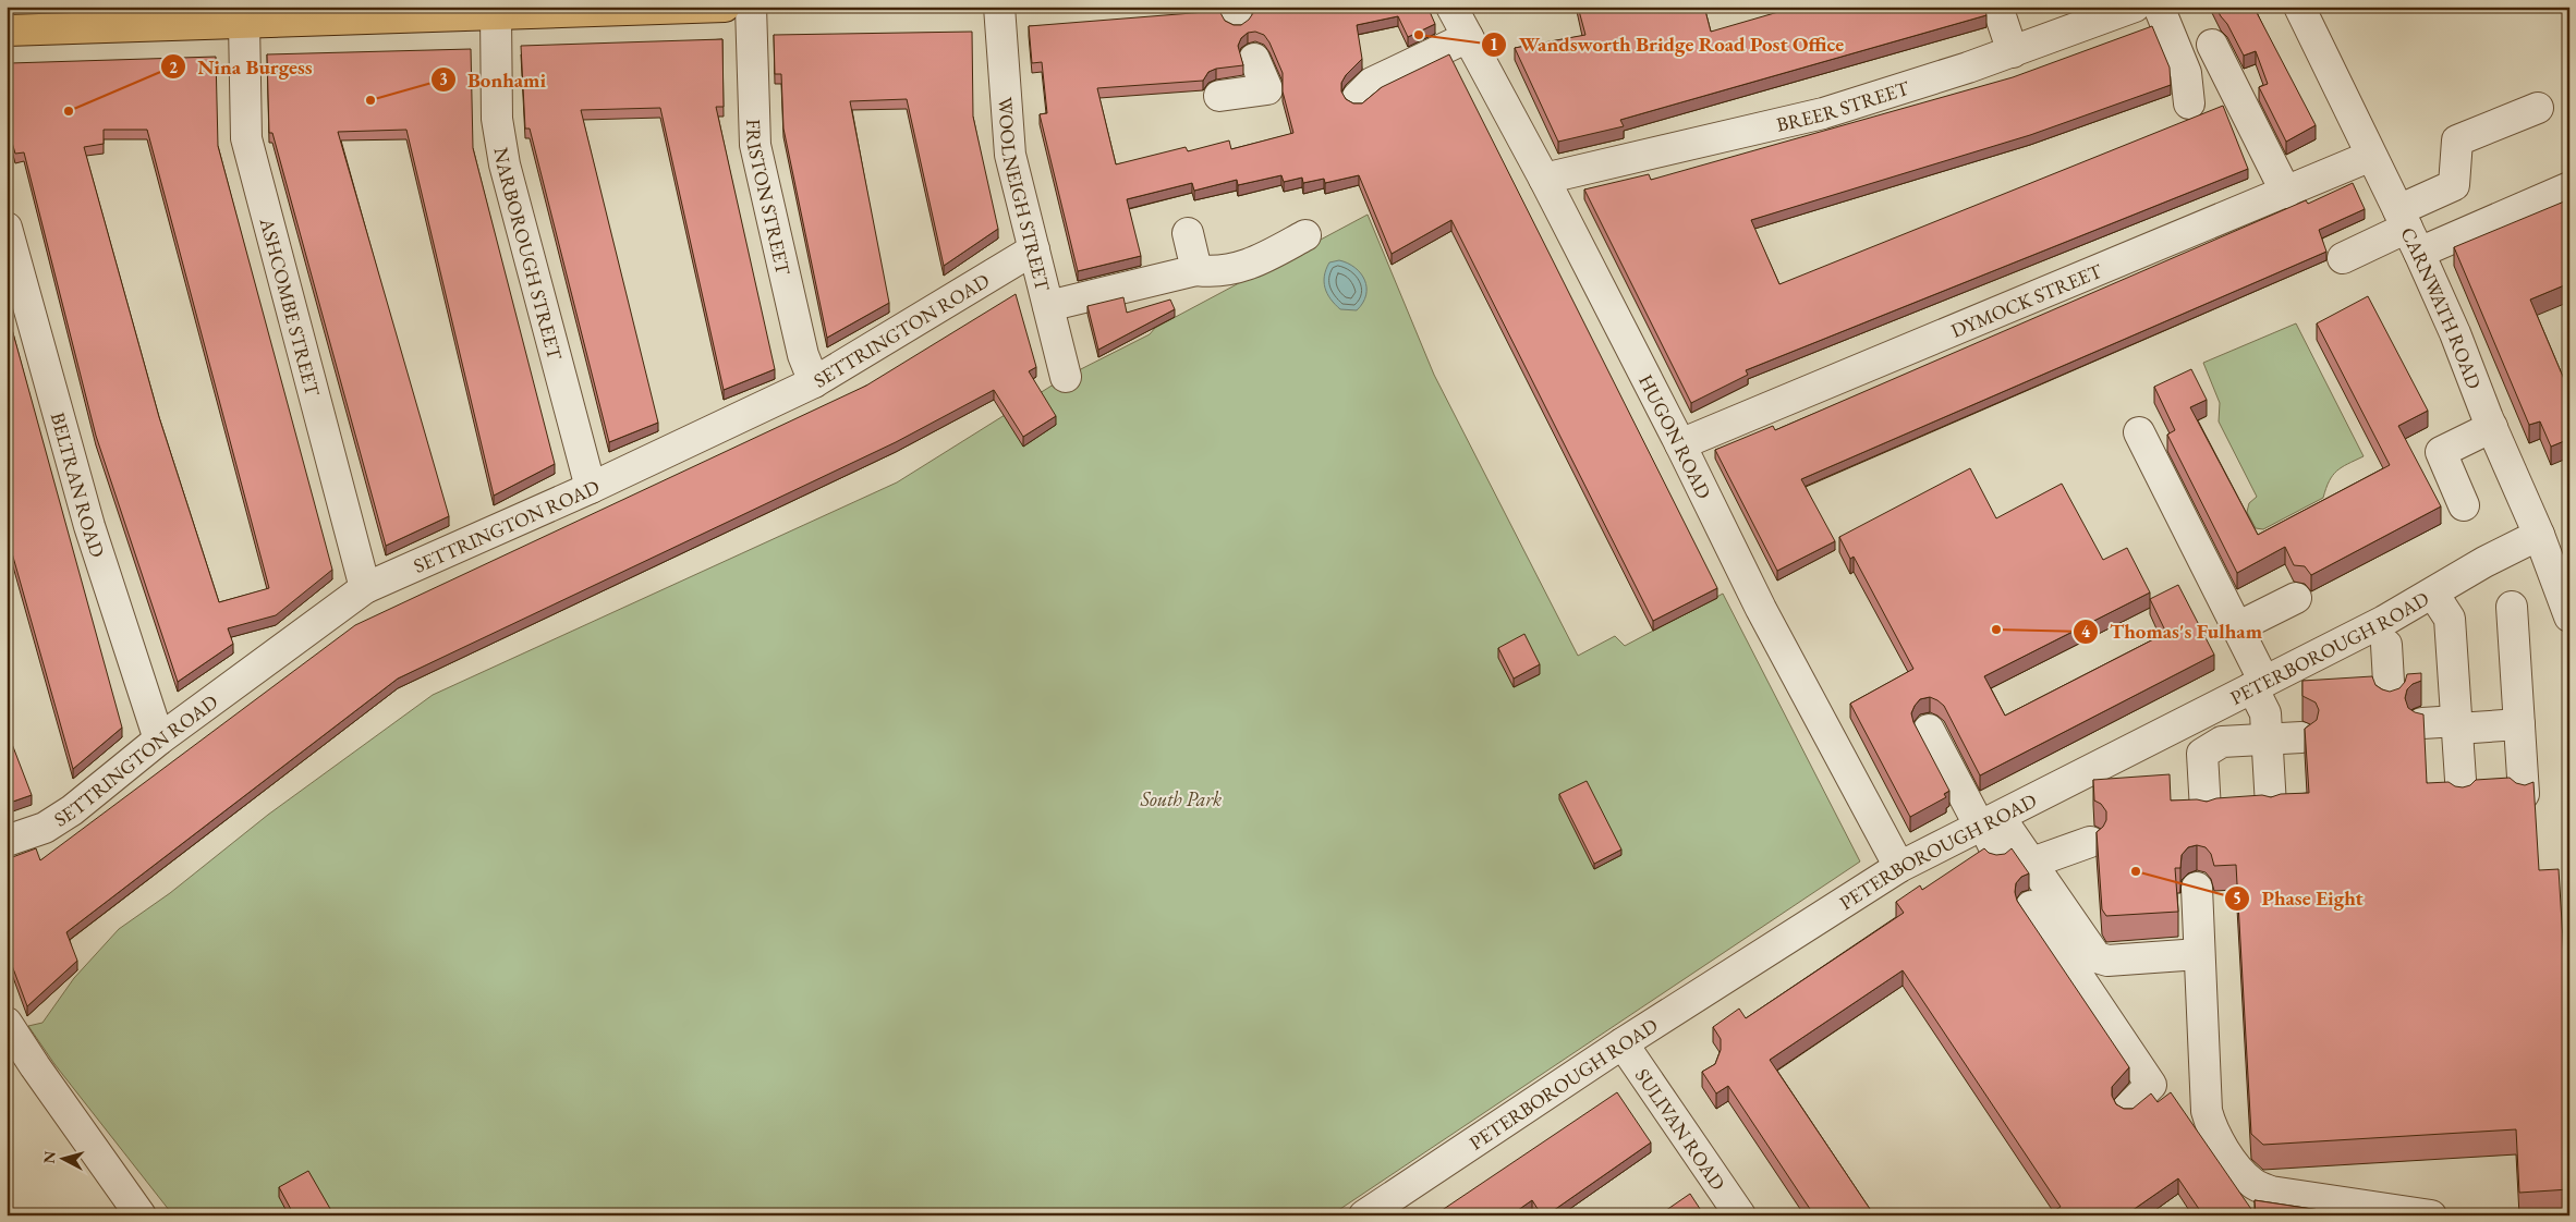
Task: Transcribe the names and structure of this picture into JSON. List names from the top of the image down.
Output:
{
  "streets": {
    "street": [
      "BREER STREET",
      "WOOLNEIGH STREET",
      "FRISTON STREET",
      "NARBOROUGH STREET",
      "DYMOCK STREET",
      "ASHCOMBE STREET",
      "CARNWATH ROAD",
      "SETTRINGTON ROAD",
      "HUGON ROAD",
      "BELTRAN ROAD",
      "PETERBOROUGH ROAD",
      "SULIVAN ROAD"
    ]
  },
  "crossings": [
    ["BREER STREET", "HUGON ROAD"],
    ["WOOLNEIGH STREET", "SETTRINGTON ROAD"],
    ["FRISTON STREET", "SETTRINGTON ROAD"],
    ["NARBOROUGH STREET", "SETTRINGTON ROAD"],
    ["DYMOCK STREET", "CARNWATH ROAD"],
    ["DYMOCK STREET", "HUGON ROAD"],
    ["ASHCOMBE STREET", "SETTRINGTON ROAD"],
    ["CARNWATH ROAD", "PETERBOROUGH ROAD"],
    ["SETTRINGTON ROAD", "BELTRAN ROAD"],
    ["HUGON ROAD", "PETERBOROUGH ROAD"],
    ["PETERBOROUGH ROAD", "SULIVAN ROAD"]
  ],
  "parks": ["South Park"],
  "places": [
    "Wandsworth Bridge Road Post Office",
    "Bonhami",
    "Nina Burgess",
    "Thomas's Fulham",
    "Phase Eight"
  ],
  "north": "left"
}
